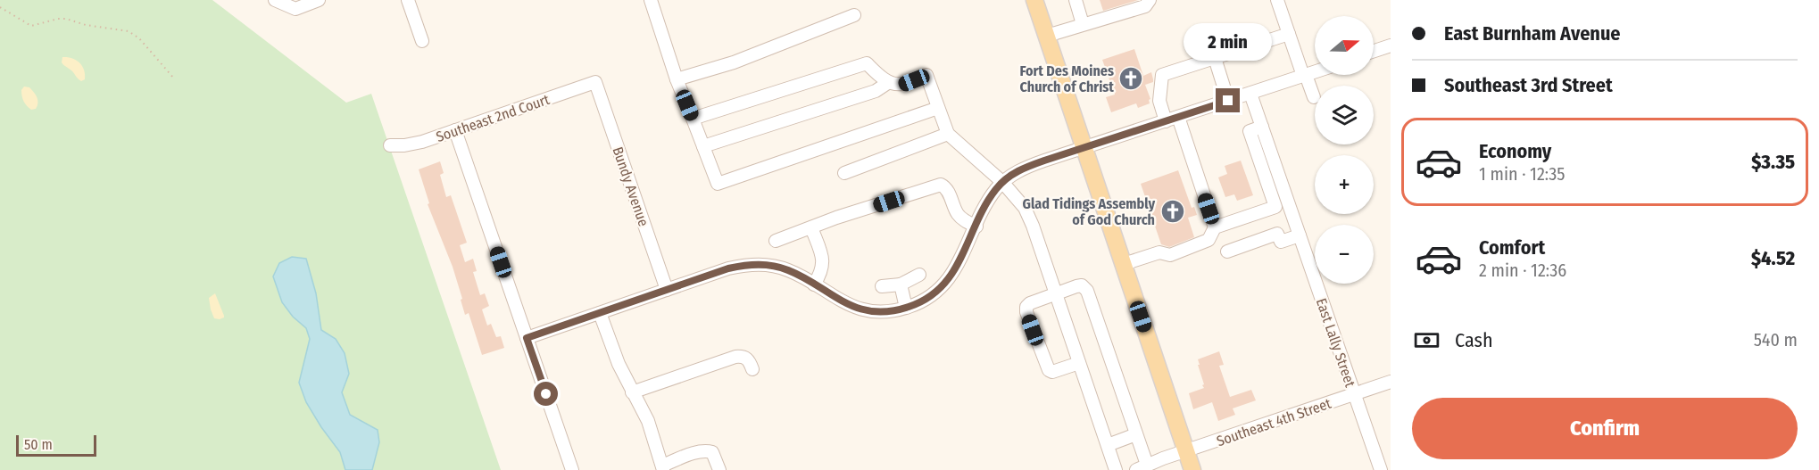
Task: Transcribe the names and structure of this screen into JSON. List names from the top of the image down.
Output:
{
  "streets": {
    "street": [
      "Southeast 2nd Court",
      "Bundy Avenue",
      "East Lally Street",
      "Southeast 4th Street"
    ]
  },
  "crossings": [
    ["Southeast 2nd Court", "Bundy Avenue"],
    ["East Lally Street", "Southeast 4th Street"]
  ],
  "places": {
    "church": ["Fort Des Moines Church of Christ", "Glad Tidings Assembly of God Church"]
  },
  "scale_bar": "50 m",
  "north": "right",
  "page": {
    "banner": ["East Burnham Avenue", "Southeast 3rd Street"],
    "map_buttons": ["+", "−"],
    "bubble": "2 min",
    "list": [
      {
        "name": "Economy",
        "note": "1 min · 12:35",
        "value": "$3.35"
      },
      {
        "name": "Comfort",
        "note": "2 min · 12:36",
        "value": "$4.52"
      }
    ],
    "pay": ["Cash", "540 m"],
    "buttons": "Confirm",
    "scale": "50 m"
  }
}
